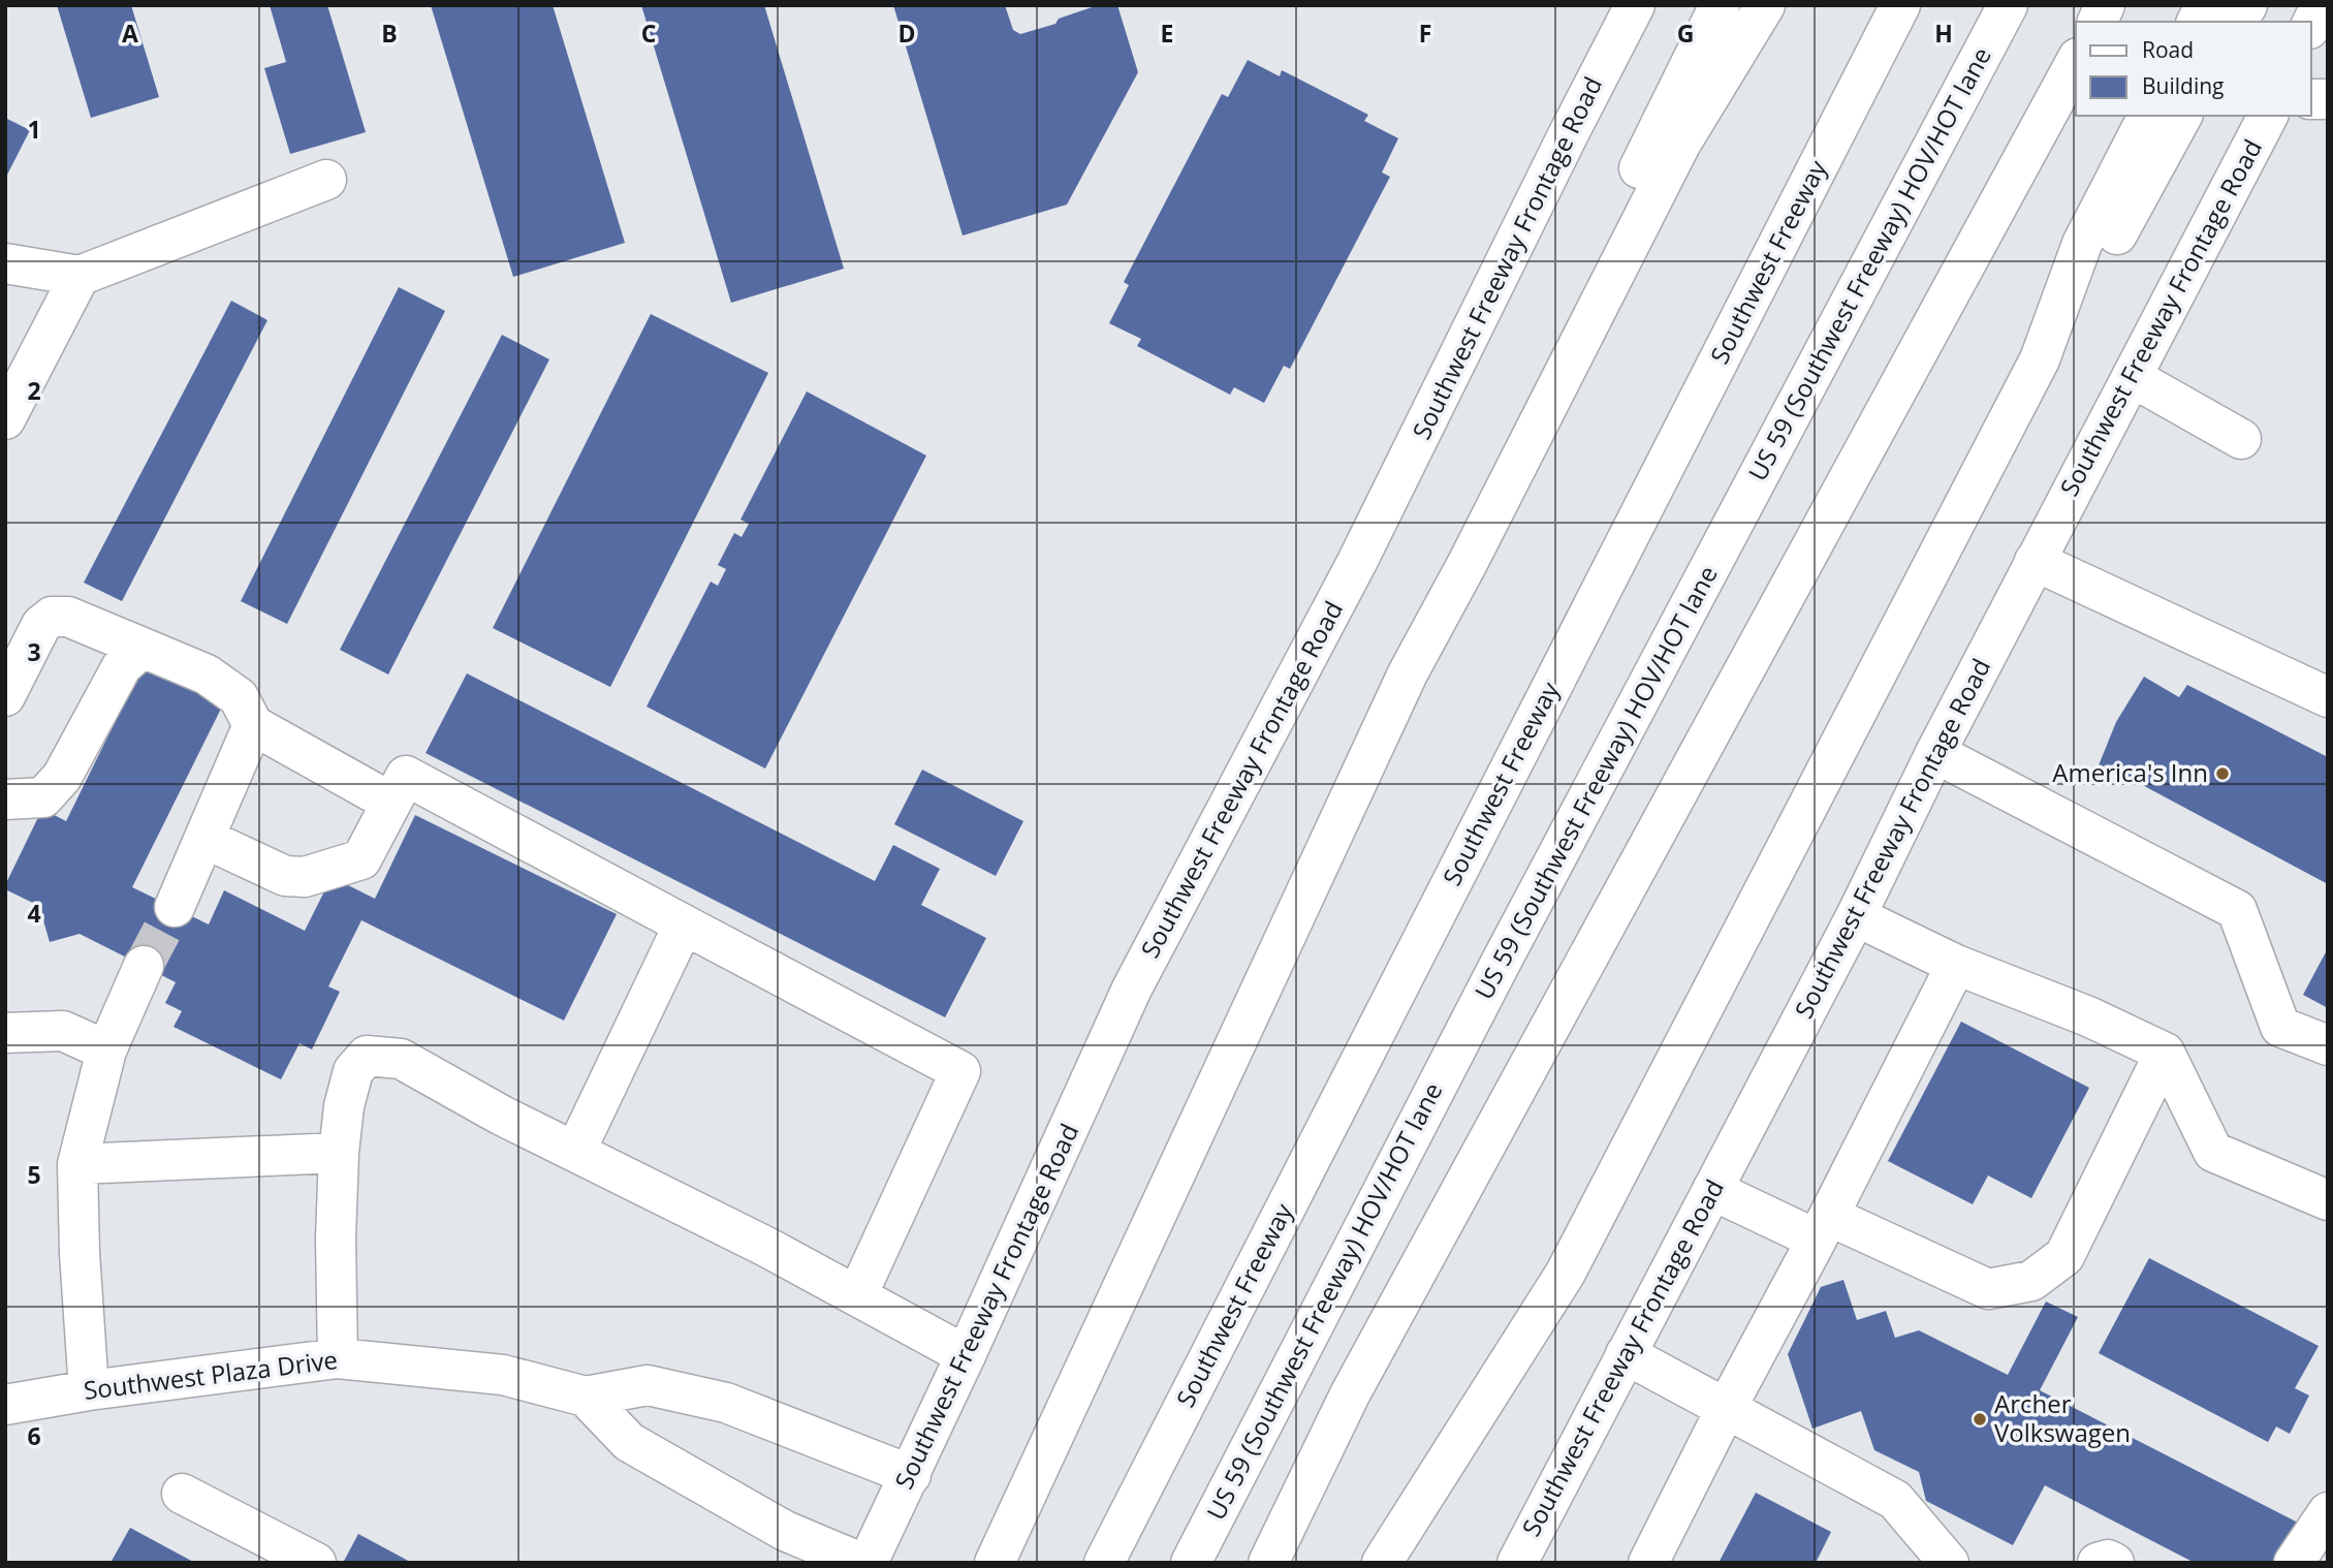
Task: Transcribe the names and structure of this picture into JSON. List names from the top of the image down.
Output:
{
  "streets": {
    "main road": [
      "Southwest Freeway Frontage Road",
      "Southwest Freeway",
      "US 59 (Southwest Freeway) HOV/HOT lane",
      "Southwest Plaza Drive"
    ]
  },
  "crossings": [
    ["Southwest Freeway Frontage Road", "Southwest Plaza Drive"]
  ],
  "places": ["America's Inn", "Archer Volkswagen"],
  "legend": ["Road", "Building"],
  "grid": {
    "columns": [
      "A",
      "B",
      "C",
      "D",
      "E",
      "F",
      "G",
      "H"
    ],
    "rows": [
      "1",
      "2",
      "3",
      "4",
      "5",
      "6"
    ]
  }
}
